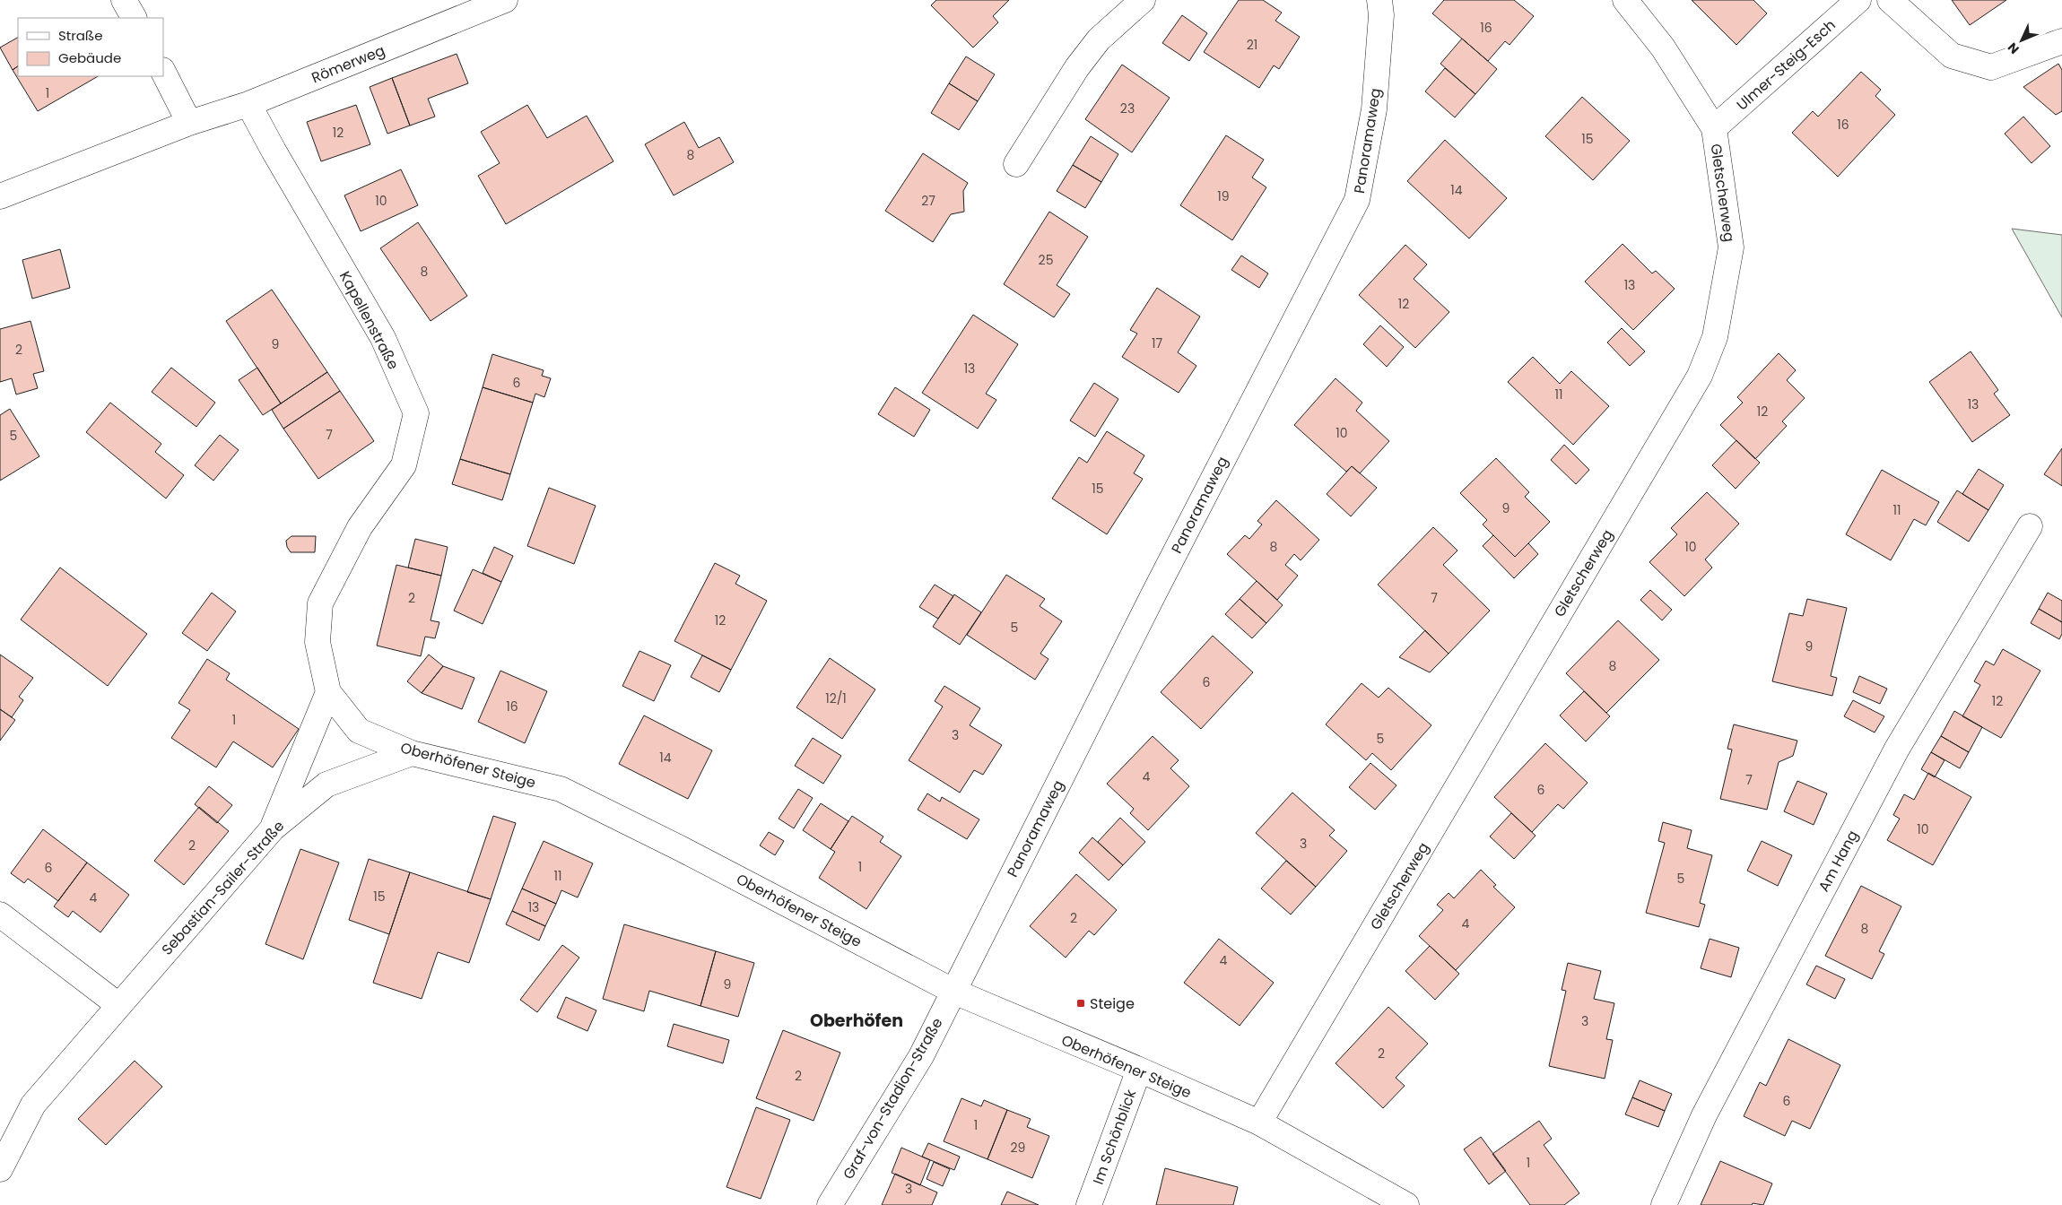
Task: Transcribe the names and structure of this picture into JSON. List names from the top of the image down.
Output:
{
  "streets": {
    "street": [
      "Römerweg",
      "Ulmer-Steig-Esch",
      "Panoramaweg",
      "Gletscherweg",
      "Kapellenstraße",
      "Oberhöfener Steige",
      "Am Hang",
      "Sebastian-Sailer-Straße",
      "Graf-von-Stadion-Straße",
      "Im Schönblick"
    ]
  },
  "crossings": [
    ["Römerweg", "Kapellenstraße"],
    ["Ulmer-Steig-Esch", "Gletscherweg"],
    ["Panoramaweg", "Oberhöfener Steige"],
    ["Panoramaweg", "Graf-von-Stadion-Straße"],
    ["Gletscherweg", "Oberhöfener Steige"],
    ["Kapellenstraße", "Oberhöfener Steige"],
    ["Oberhöfener Steige", "Sebastian-Sailer-Straße"],
    ["Oberhöfener Steige", "Graf-von-Stadion-Straße"],
    ["Oberhöfener Steige", "Im Schönblick"]
  ],
  "districts": ["Oberhöfen"],
  "places": {
    "transit": ["Steige"]
  },
  "house_numbers": [
    "16",
    "21",
    "1",
    "23",
    "16",
    "12",
    "15",
    "8",
    "14",
    "19",
    "10",
    "27",
    "25",
    "8",
    "13",
    "12",
    "17",
    "9",
    "2",
    "13",
    "6",
    "11",
    "13",
    "12",
    "10",
    "7",
    "5",
    "15",
    "9",
    "11",
    "8",
    "10",
    "2",
    "7",
    "12",
    "5",
    "9",
    "8",
    "6",
    "12/1",
    "12",
    "16",
    "1",
    "3",
    "5",
    "14",
    "4",
    "7",
    "6",
    "10",
    "3",
    "2",
    "1",
    "6",
    "11",
    "5",
    "15",
    "4",
    "13",
    "2",
    "4",
    "8",
    "4",
    "9",
    "3",
    "2",
    "2",
    "6",
    "1",
    "29",
    "1",
    "3"
  ],
  "legend": ["Straße", "Gebäude"],
  "north": "bottom left"
}
